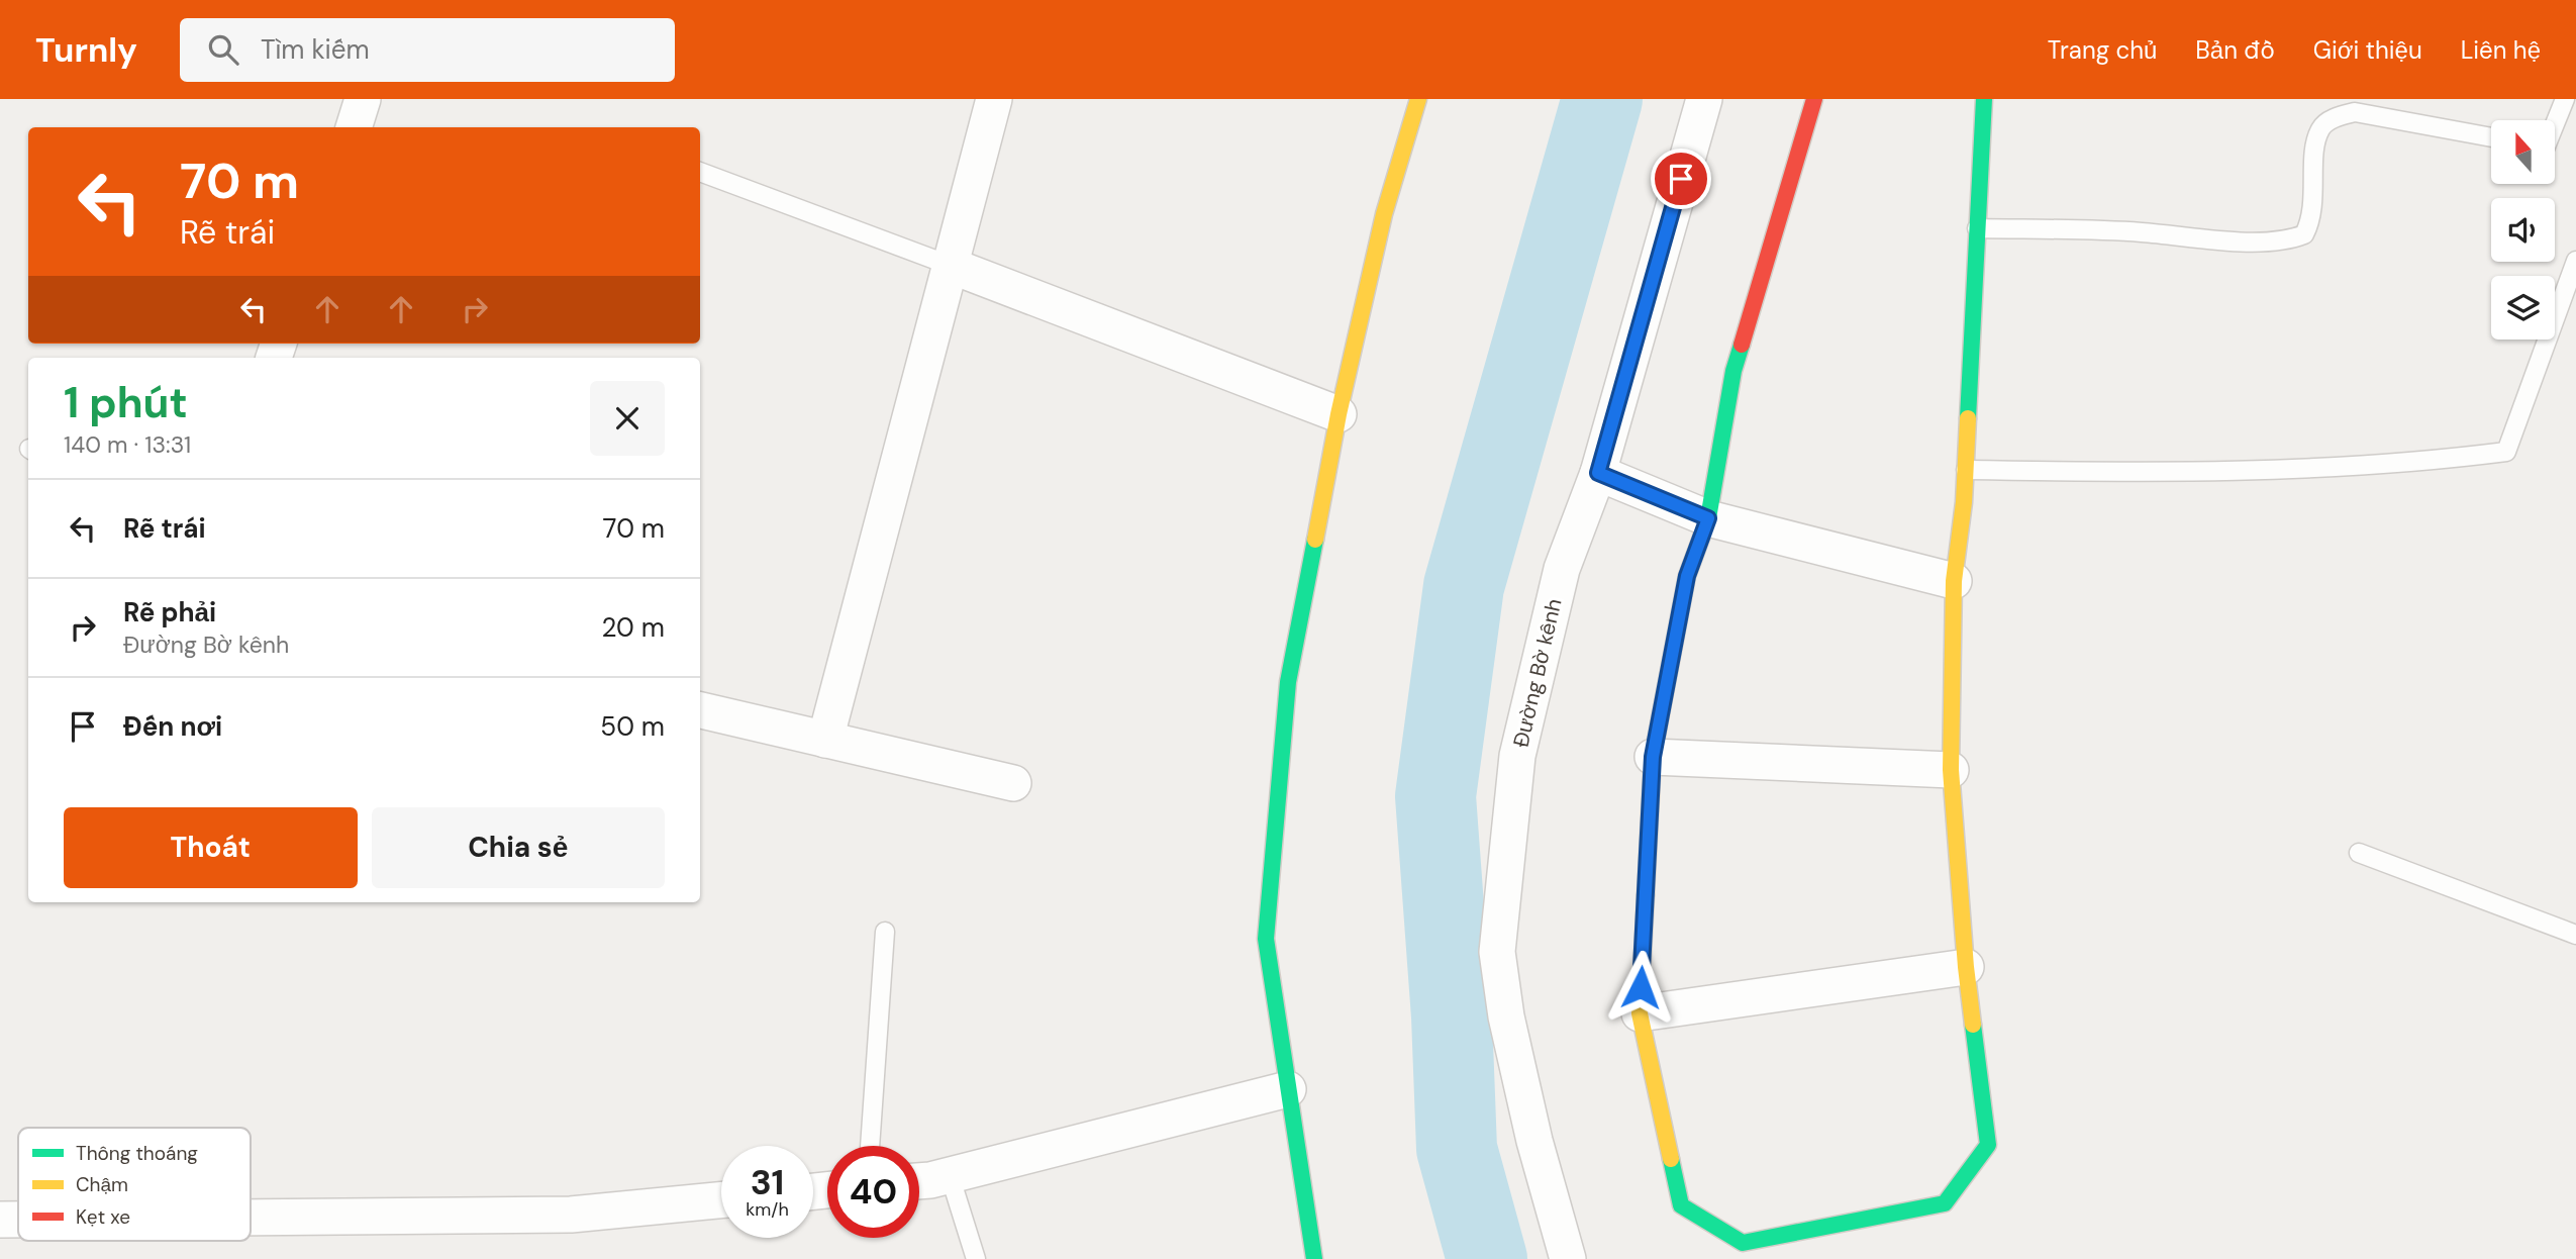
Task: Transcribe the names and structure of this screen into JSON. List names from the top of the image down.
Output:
{
  "streets": {
    "street": ["Đường Bờ kênh"]
  },
  "legend": ["Thông thoáng", "Chậm", "Kẹt xe"],
  "north": "top",
  "page": {
    "header": "Turnly",
    "search": "Tìm kiếm",
    "nav": [
      "Trang chủ",
      "Bản đồ",
      "Giới thiệu",
      "Liên hệ"
    ],
    "turn": ["70 m", "Rẽ trái"],
    "heading": ["1 phút", "140 m · 13:31"],
    "list": [
      {
        "name": "Rẽ trái",
        "value": "70 m"
      },
      {
        "name": "Rẽ phải",
        "note": "Đường Bờ kênh",
        "value": "20 m"
      },
      {
        "name": "Đến nơi",
        "value": "50 m"
      }
    ],
    "buttons": ["Thoát", "Chia sẻ"],
    "speed": "31 km/h",
    "limit": "40"
  }
}
